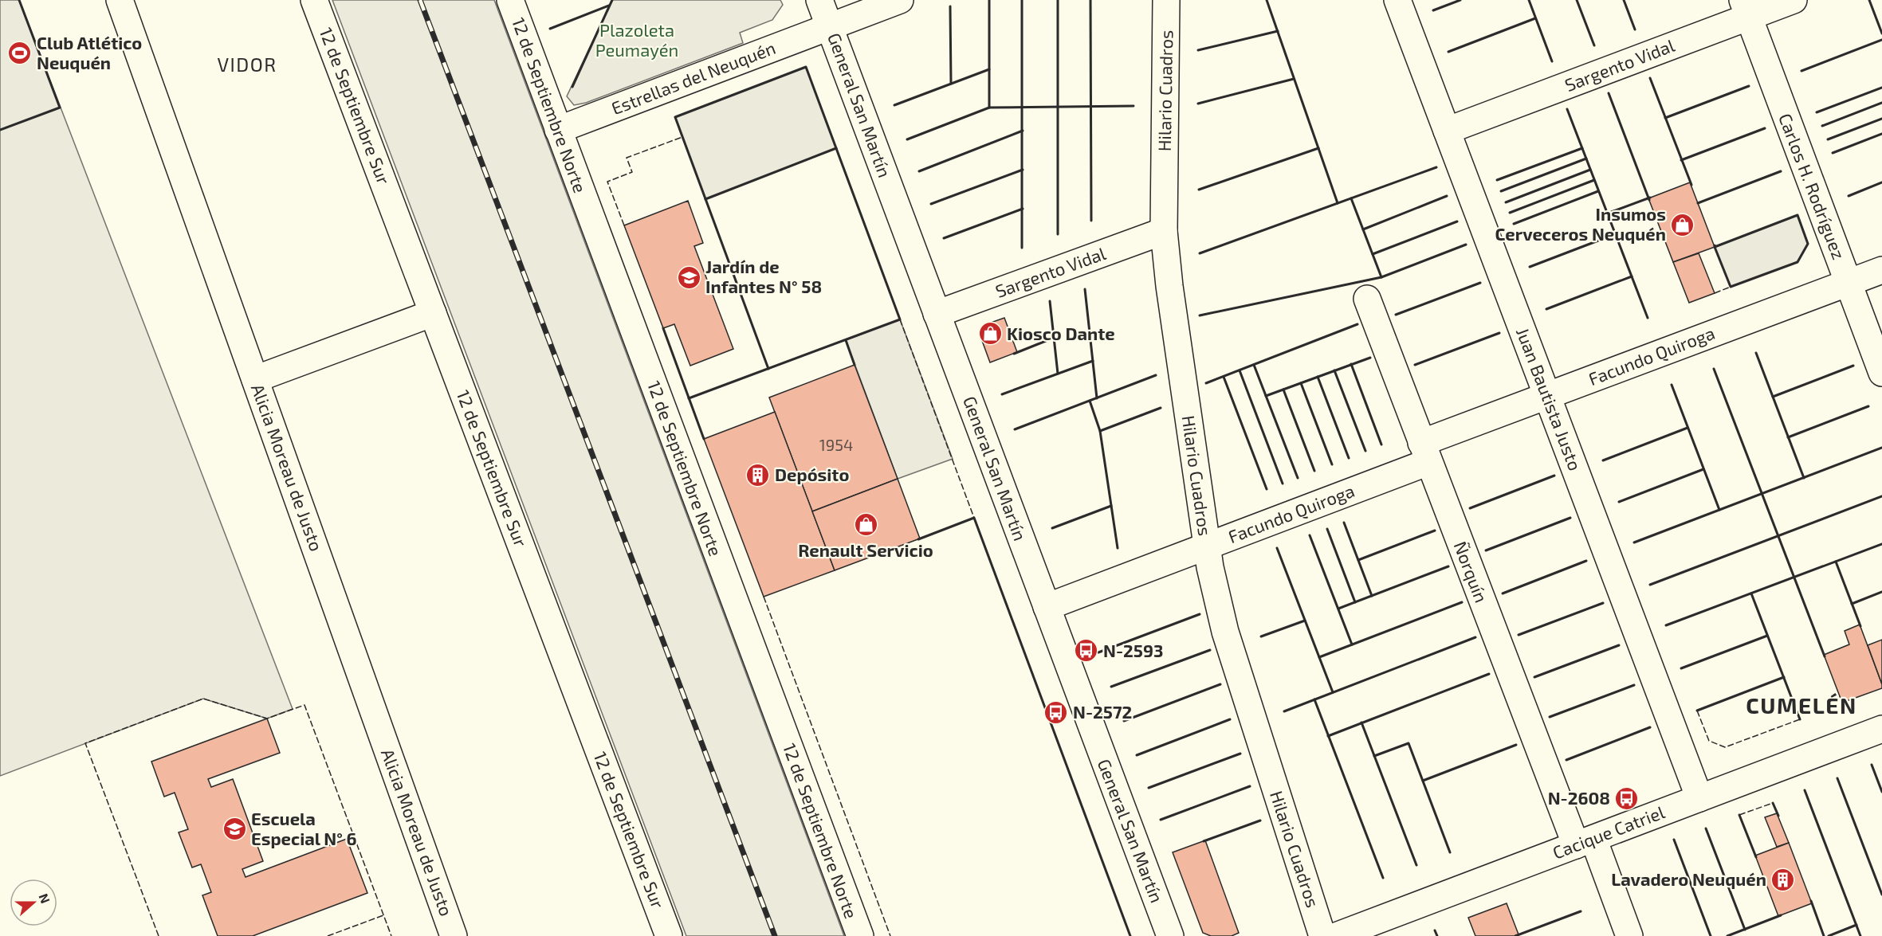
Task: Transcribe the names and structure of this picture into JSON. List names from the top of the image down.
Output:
{
  "streets": {
    "street": [
      "Sargento Vidal",
      "Estrellas del Neuquén",
      "Hilario Cuadros",
      "12 de Septiembre Norte",
      "General San Martín",
      "12 de Septiembre Sur",
      "Carlos H. Rodríguez",
      "Facundo Quiroga",
      "Juan Bautista Justo",
      "Alicia Moreau de Justo",
      "Ñorquín",
      "Cacique Catriel"
    ]
  },
  "crossings": [
    ["Sargento Vidal", "Hilario Cuadros"],
    ["Sargento Vidal", "General San Martín"],
    ["Sargento Vidal", "Carlos H. Rodríguez"],
    ["Sargento Vidal", "Juan Bautista Justo"],
    ["Estrellas del Neuquén", "12 de Septiembre Norte"],
    ["Estrellas del Neuquén", "General San Martín"],
    ["Hilario Cuadros", "Facundo Quiroga"],
    ["General San Martín", "Facundo Quiroga"],
    ["Carlos H. Rodríguez", "Facundo Quiroga"],
    ["Facundo Quiroga", "Juan Bautista Justo"],
    ["Facundo Quiroga", "Ñorquín"],
    ["Juan Bautista Justo", "Cacique Catriel"],
    ["Ñorquín", "Cacique Catriel"]
  ],
  "districts": ["VIDOR", "CUMELÉN"],
  "parks": ["Plazoleta Peumayén"],
  "places": {
    "sports": ["Club Atlético Neuquén"],
    "shop": ["Insumos Cerveceros Neuquén", "Kiosco Dante", "Renault Servicio"],
    "school or university": ["Jardín de Infantes N° 58", "Escuela Especial N° 6"],
    "building": ["Depósito", "Lavadero Neuquén"],
    "bus stop": ["N-2593", "N-2572", "N-2608"]
  },
  "house_numbers": ["1954"],
  "north": "right"
}
